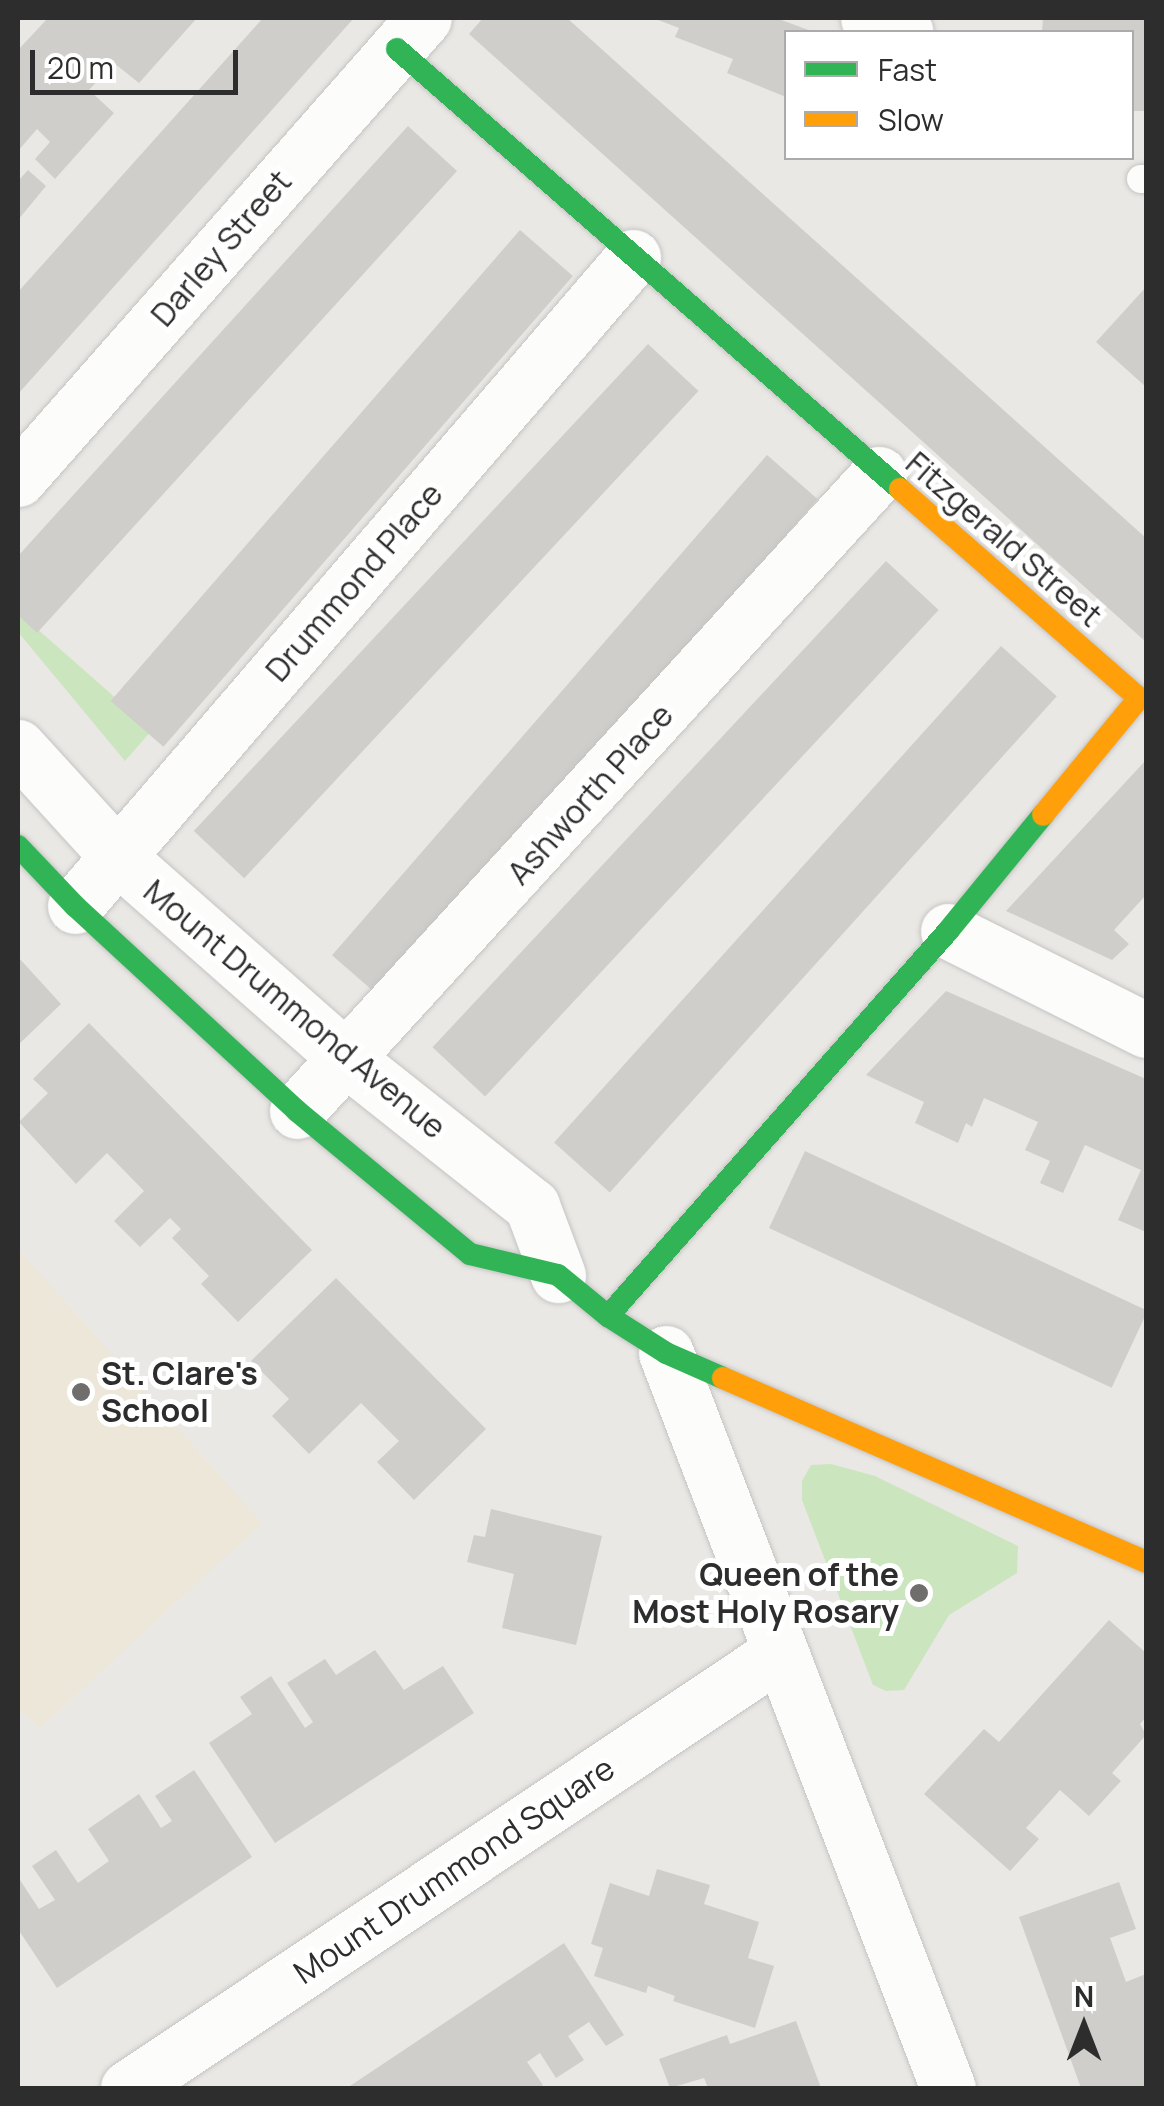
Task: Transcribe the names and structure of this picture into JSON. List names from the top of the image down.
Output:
{
  "streets": {
    "street": [
      "Darley Street",
      "Fitzgerald Street",
      "Drummond Place",
      "Ashworth Place",
      "Mount Drummond Avenue",
      "Mount Drummond Square"
    ]
  },
  "crossings": [
    ["Darley Street", "Fitzgerald Street"],
    ["Fitzgerald Street", "Drummond Place"],
    ["Fitzgerald Street", "Ashworth Place"],
    ["Fitzgerald Street", "Mount Drummond Avenue"],
    ["Drummond Place", "Mount Drummond Avenue"],
    ["Ashworth Place", "Mount Drummond Avenue"]
  ],
  "places": ["St. Clare's School", "Queen of the Most Holy Rosary"],
  "legend": ["Fast", "Slow"],
  "scale_bar": "20 m",
  "north": "top"
}
